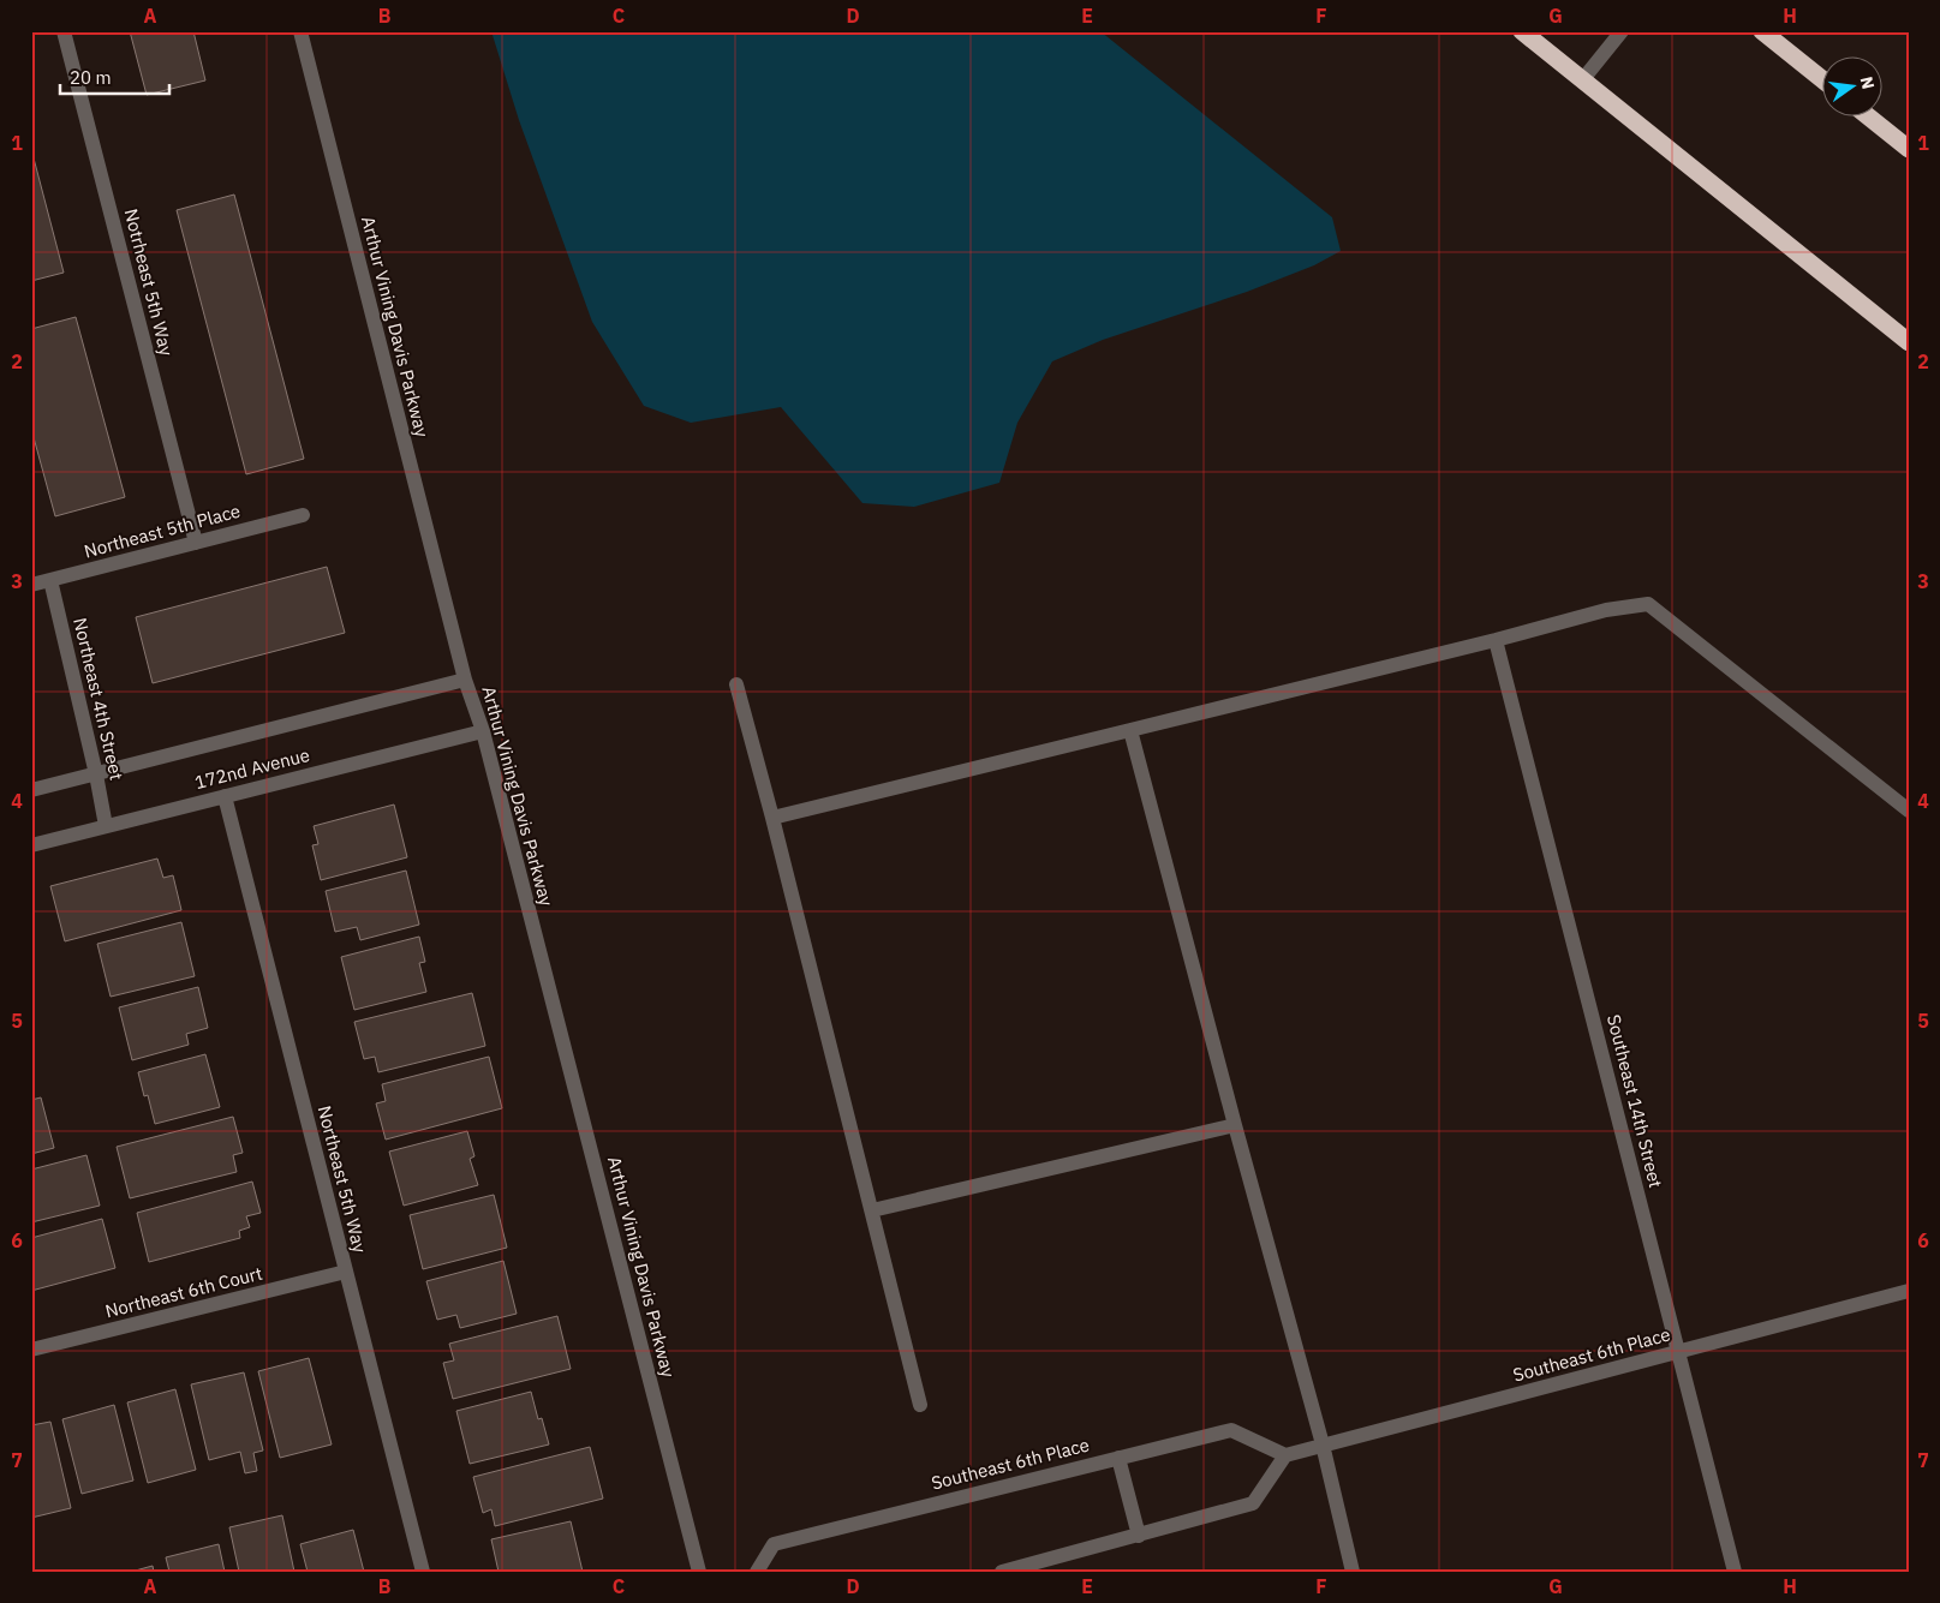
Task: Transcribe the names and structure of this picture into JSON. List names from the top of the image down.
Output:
{
  "streets": {
    "street": [
      "Notrheast 5th Way",
      "Arthur Vining Davis Parkway",
      "Northeast 5th Place",
      "Northeast 4th Street",
      "172nd Avenue",
      "Southeast 14th Street",
      "Northeast 5th Way",
      "Northeast 6th Court",
      "Southeast 6th Place"
    ]
  },
  "crossings": [
    ["Notrheast 5th Way", "Northeast 5th Place"],
    ["Arthur Vining Davis Parkway", "172nd Avenue"],
    ["Northeast 5th Place", "Northeast 4th Street"],
    ["Northeast 4th Street", "172nd Avenue"],
    ["172nd Avenue", "Northeast 5th Way"],
    ["Southeast 14th Street", "Southeast 6th Place"],
    ["Northeast 5th Way", "Northeast 6th Court"]
  ],
  "scale_bar": "20 m",
  "north": "right",
  "grid": {
    "columns": [
      "A",
      "B",
      "C",
      "D",
      "E",
      "F",
      "G",
      "H"
    ],
    "rows": [
      "1",
      "2",
      "3",
      "4",
      "5",
      "6",
      "7"
    ]
  }
}
